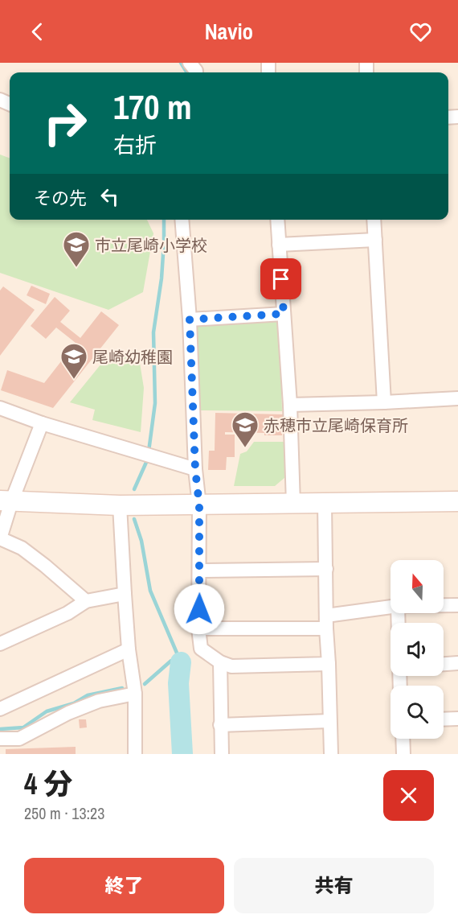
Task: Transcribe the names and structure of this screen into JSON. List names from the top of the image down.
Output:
{
  "places": {
    "school or university": ["市立尾崎小学校", "尾崎幼稚園", "赤穂市立尾崎保育所"]
  },
  "north": "top",
  "page": {
    "header": "Navio",
    "turn": ["170 m", "右折"],
    "then": "その先",
    "heading": ["4 分", "250 m · 13:23"],
    "buttons": ["終了", "共有"]
  }
}
